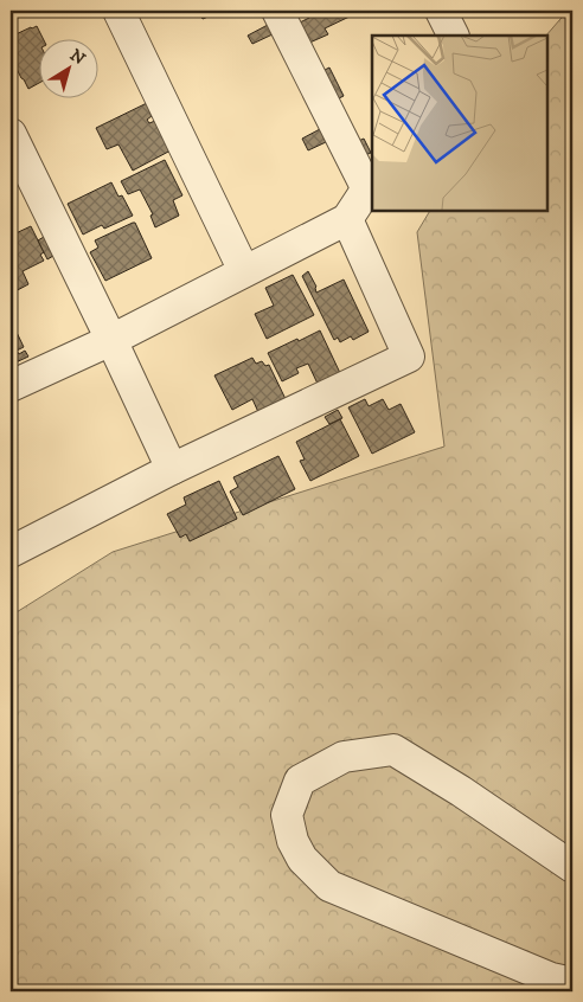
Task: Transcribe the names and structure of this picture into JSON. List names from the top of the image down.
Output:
{
  "north": "top right"
}
